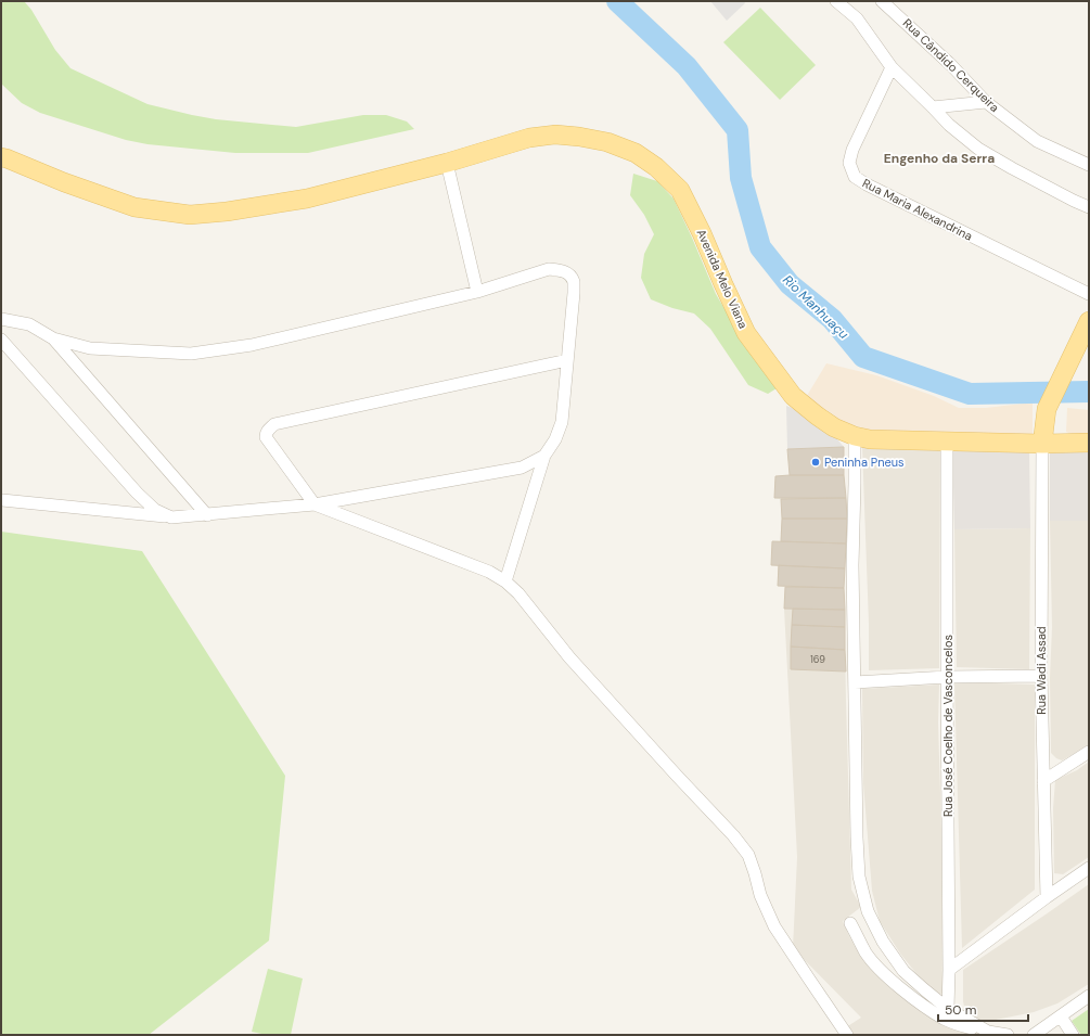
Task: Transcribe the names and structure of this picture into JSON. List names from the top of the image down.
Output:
{
  "streets": {
    "main road": ["Avenida Melo Viana"],
    "street": [
      "Rua Cândido Cerqueira",
      "Rua Maria Alexandrina",
      "Rua Wadi Assad",
      "Rua José Coelho de Vasconcelos"
    ]
  },
  "crossings": [
    ["Avenida Melo Viana", "Rua Wadi Assad"],
    ["Avenida Melo Viana", "Rua José Coelho de Vasconcelos"]
  ],
  "districts": ["Engenho da Serra"],
  "water": ["Rio Manhuaçu"],
  "places": ["Peninha Pneus"],
  "house_numbers": ["169"],
  "scale_bar": "50 m"
}
